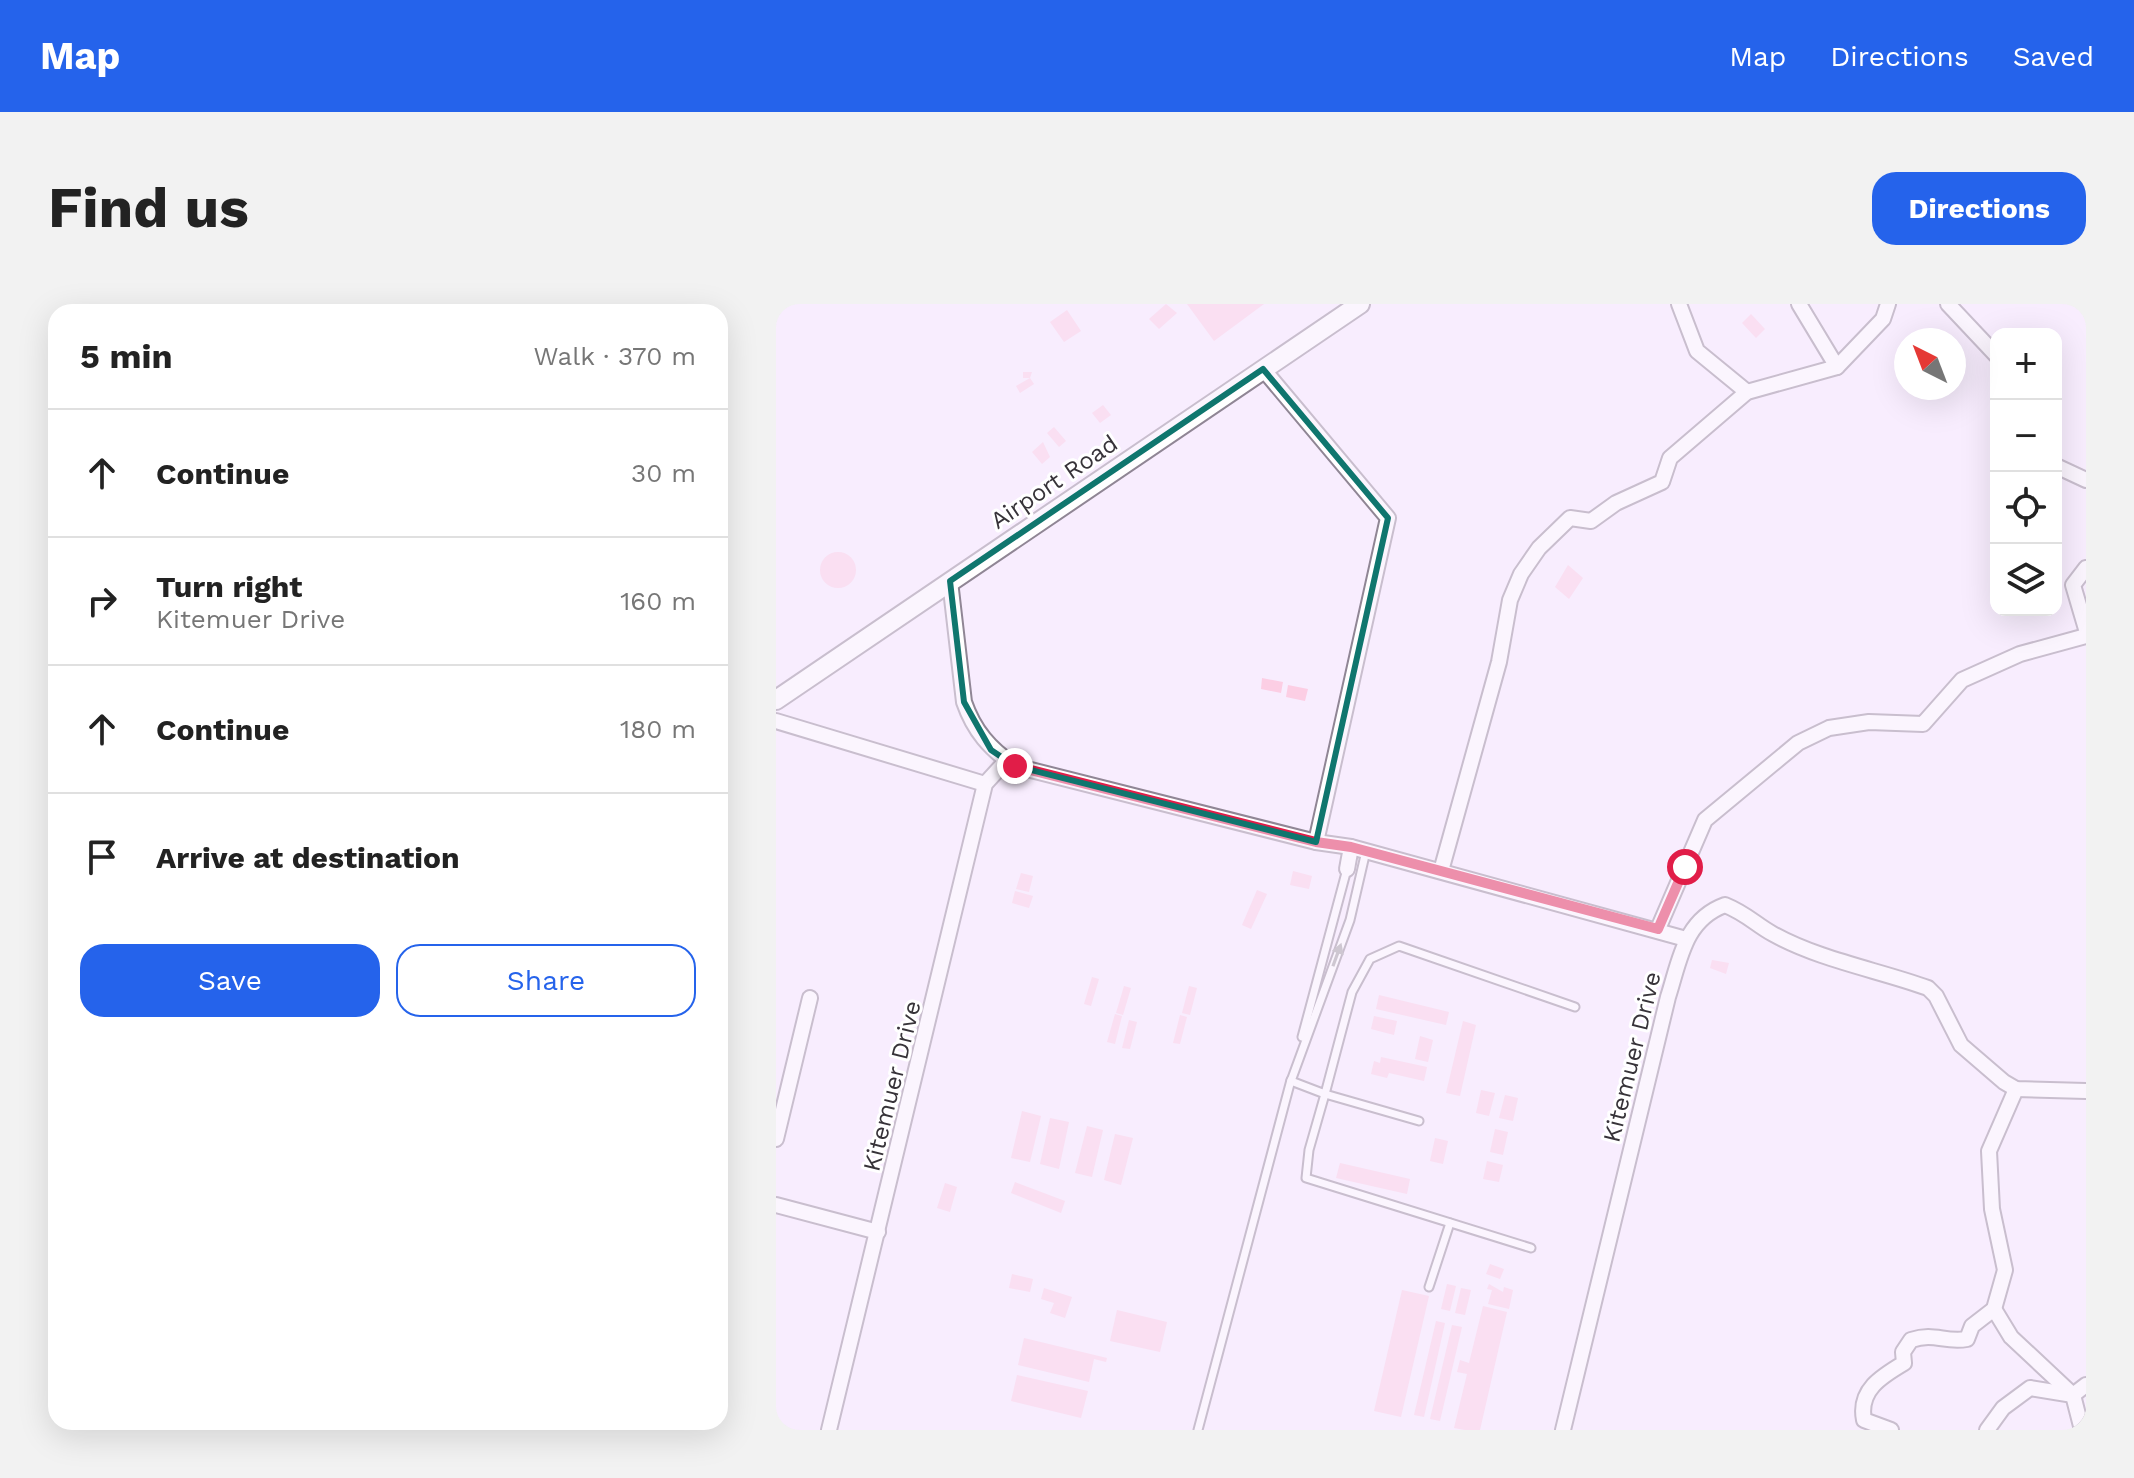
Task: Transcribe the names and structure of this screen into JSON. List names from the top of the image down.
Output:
{
  "streets": {
    "street": ["Airport Road", "Kitemuer Drive"]
  },
  "north": "top left",
  "page": {
    "header": "Map",
    "nav": ["Map", "Directions", "Saved"],
    "buttons": [
      "Directions",
      ["Save", "Share"]
    ],
    "title": "Find us",
    "heading": ["5 min", "Walk · 370 m"],
    "map_buttons": ["+", "−"],
    "list": [
      ["Continue", "30 m"],
      ["Turn right", "Kitemuer Drive", "160 m"],
      ["Continue", "180 m"],
      "Arrive at destination"
    ]
  }
}
